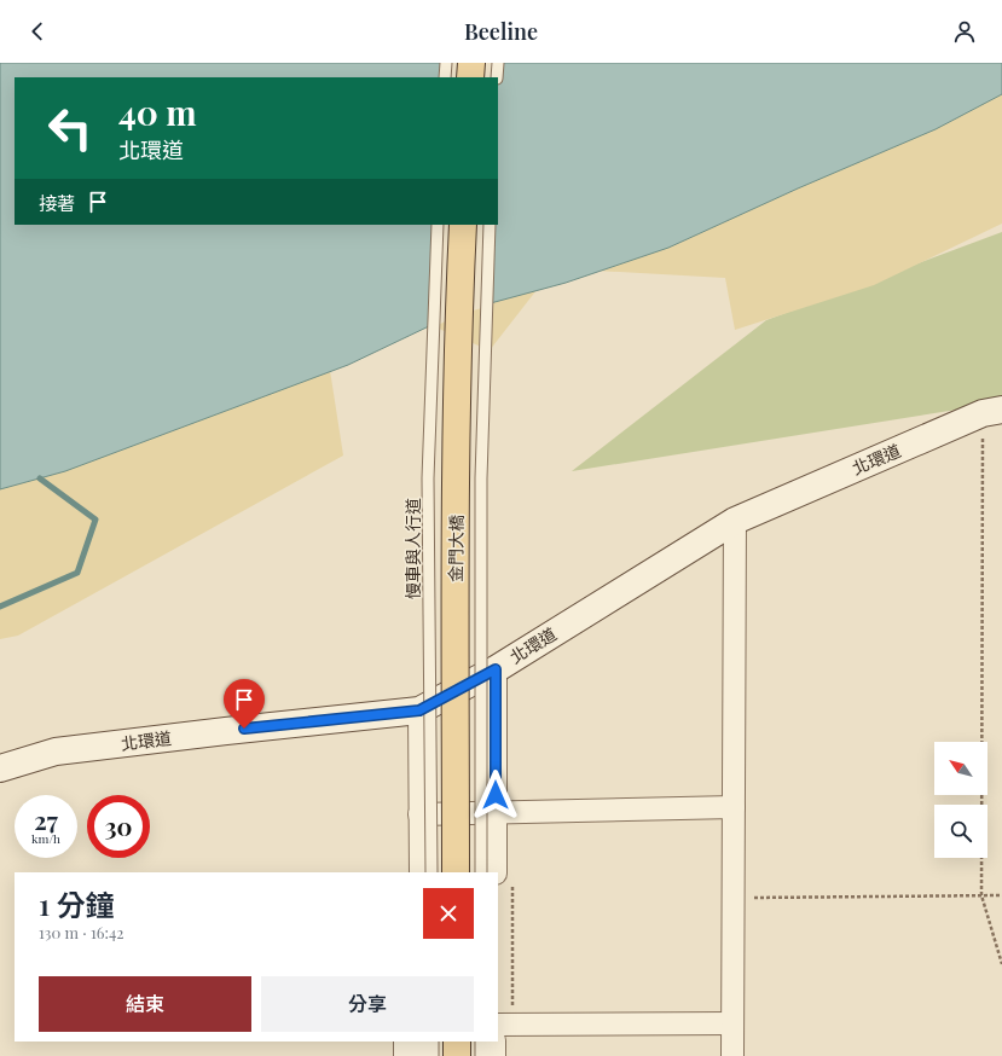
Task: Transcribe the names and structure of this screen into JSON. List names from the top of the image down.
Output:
{
  "streets": {
    "main road": ["金門大橋"],
    "street": ["北環道"],
    "lane": ["慢車與人行道"]
  },
  "north": "top left",
  "page": {
    "header": "Beeline",
    "turn": ["40 m", "北環道"],
    "then": "接著",
    "speed": "27 km/h",
    "limit": "30",
    "heading": ["1 分鐘", "130 m · 16:42"],
    "buttons": ["結束", "分享"]
  }
}
